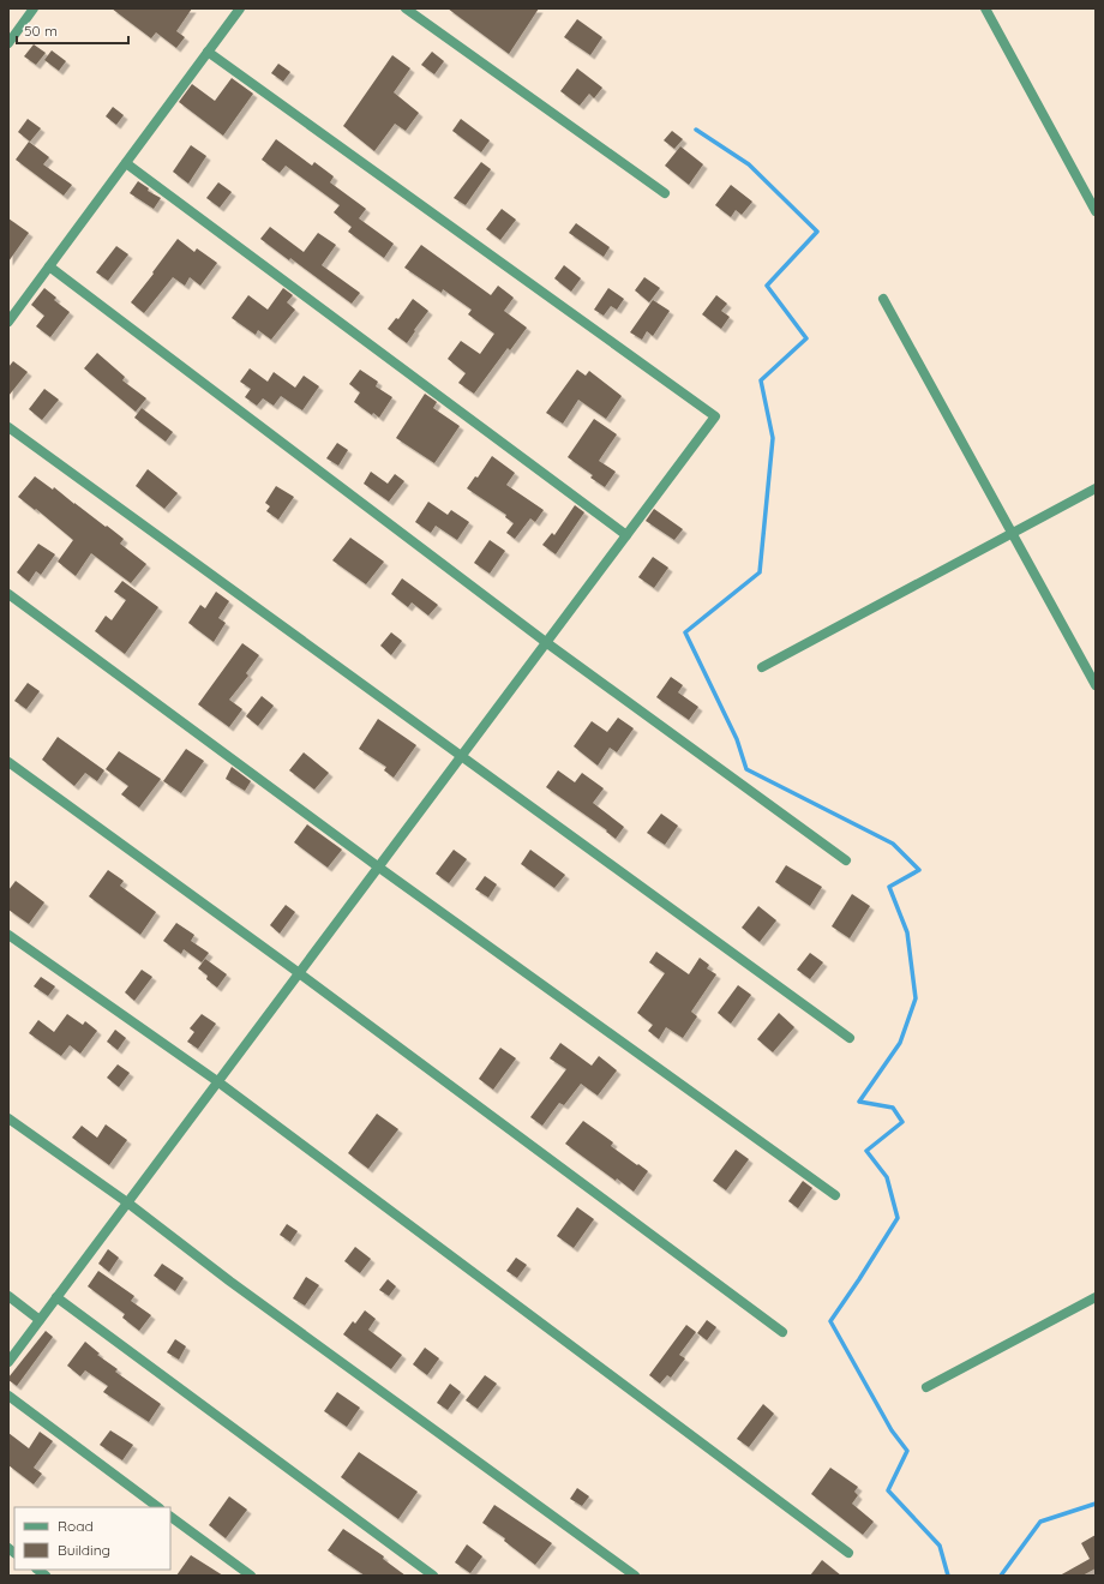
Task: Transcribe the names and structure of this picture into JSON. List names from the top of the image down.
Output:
{
  "legend": ["Road", "Building"],
  "scale_bar": "50 m"
}
